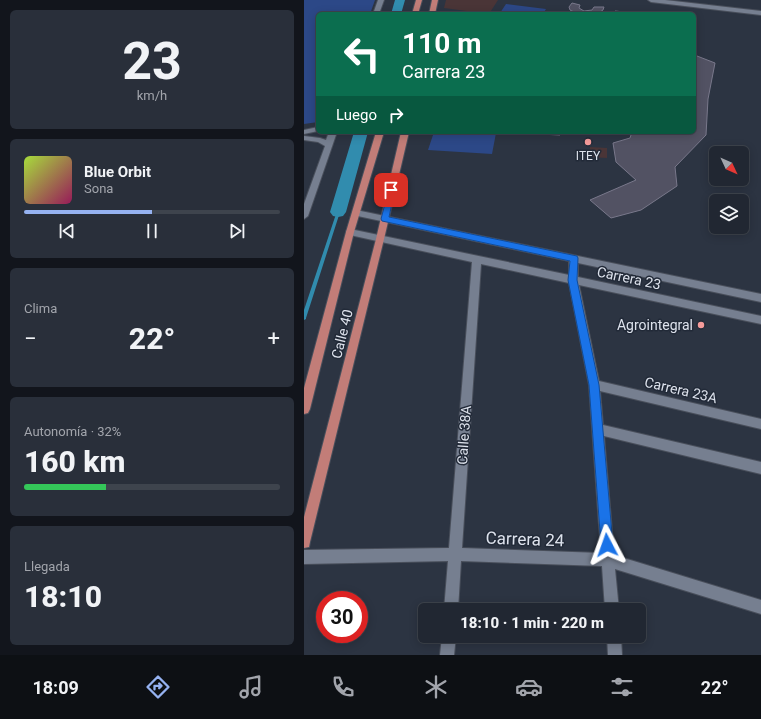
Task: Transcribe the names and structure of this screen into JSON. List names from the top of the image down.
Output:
{
  "streets": {
    "main road": ["Calle 40"],
    "street": [
      "Carrera 23",
      "Carrera 23A",
      "Calle 38A",
      "Carrera 24"
    ]
  },
  "crossings": [
    ["Carrera 23", "Calle 40"],
    ["Carrera 23", "Calle 38A"],
    ["Calle 38A", "Carrera 24"]
  ],
  "places": ["ITEY", "Agrointegral"],
  "north": "bottom right",
  "page": {
    "tile": [
      ["23", "km/h"],
      "Clima",
      ["Autonomía · 32%", "160 km"],
      ["Llegada", "18:10"]
    ],
    "turn": ["110 m", "Carrera 23"],
    "then": "Luego",
    "song": ["Blue Orbit", "Sona"],
    "heat": ["−", "22°", "+"],
    "limit": "30",
    "trip": "18:10 · 1 min · 220 m",
    "tabs": ["18:09", "22°"]
  }
}
